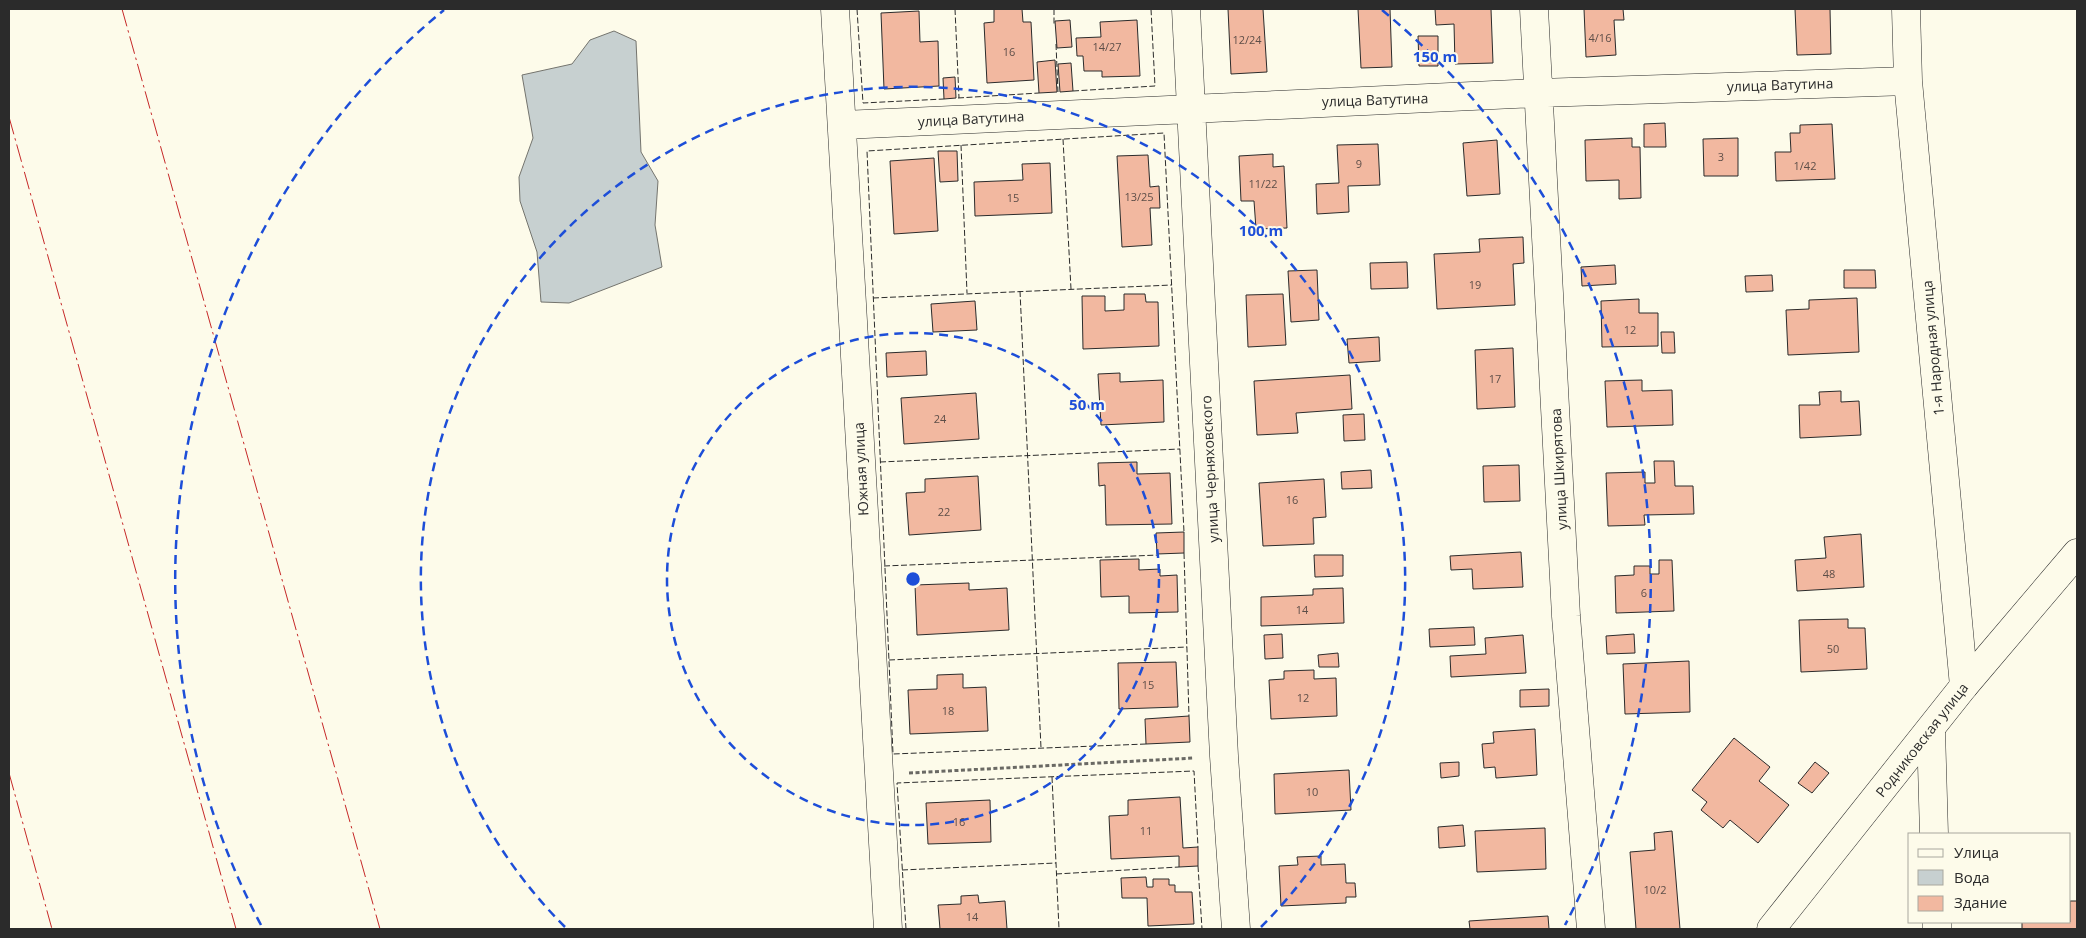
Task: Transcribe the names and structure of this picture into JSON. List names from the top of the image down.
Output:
{
  "streets": {
    "street": [
      "улица Ватутина",
      "1-я Народная улица",
      "Южная улица",
      "улица Черняховского",
      "улица Шкирятова",
      "Родниковская улица"
    ]
  },
  "crossings": [
    ["улица Ватутина", "1-я Народная улица"],
    ["улица Ватутина", "Южная улица"],
    ["улица Ватутина", "улица Черняховского"],
    ["улица Ватутина", "улица Шкирятова"],
    ["1-я Народная улица", "Родниковская улица"]
  ],
  "house_numbers": [
    "4/16",
    "12/24",
    "14/27",
    "16",
    "3",
    "9",
    "1/42",
    "11/22",
    "13/25",
    "15",
    "19",
    "12",
    "17",
    "24",
    "16",
    "22",
    "48",
    "6",
    "14",
    "50",
    "15",
    "12",
    "18",
    "10",
    "16",
    "11",
    "10/2",
    "14"
  ],
  "legend": ["Улица", "Вода", "Здание"],
  "rings": ["150 m", "100 m", "50 m"]
}
